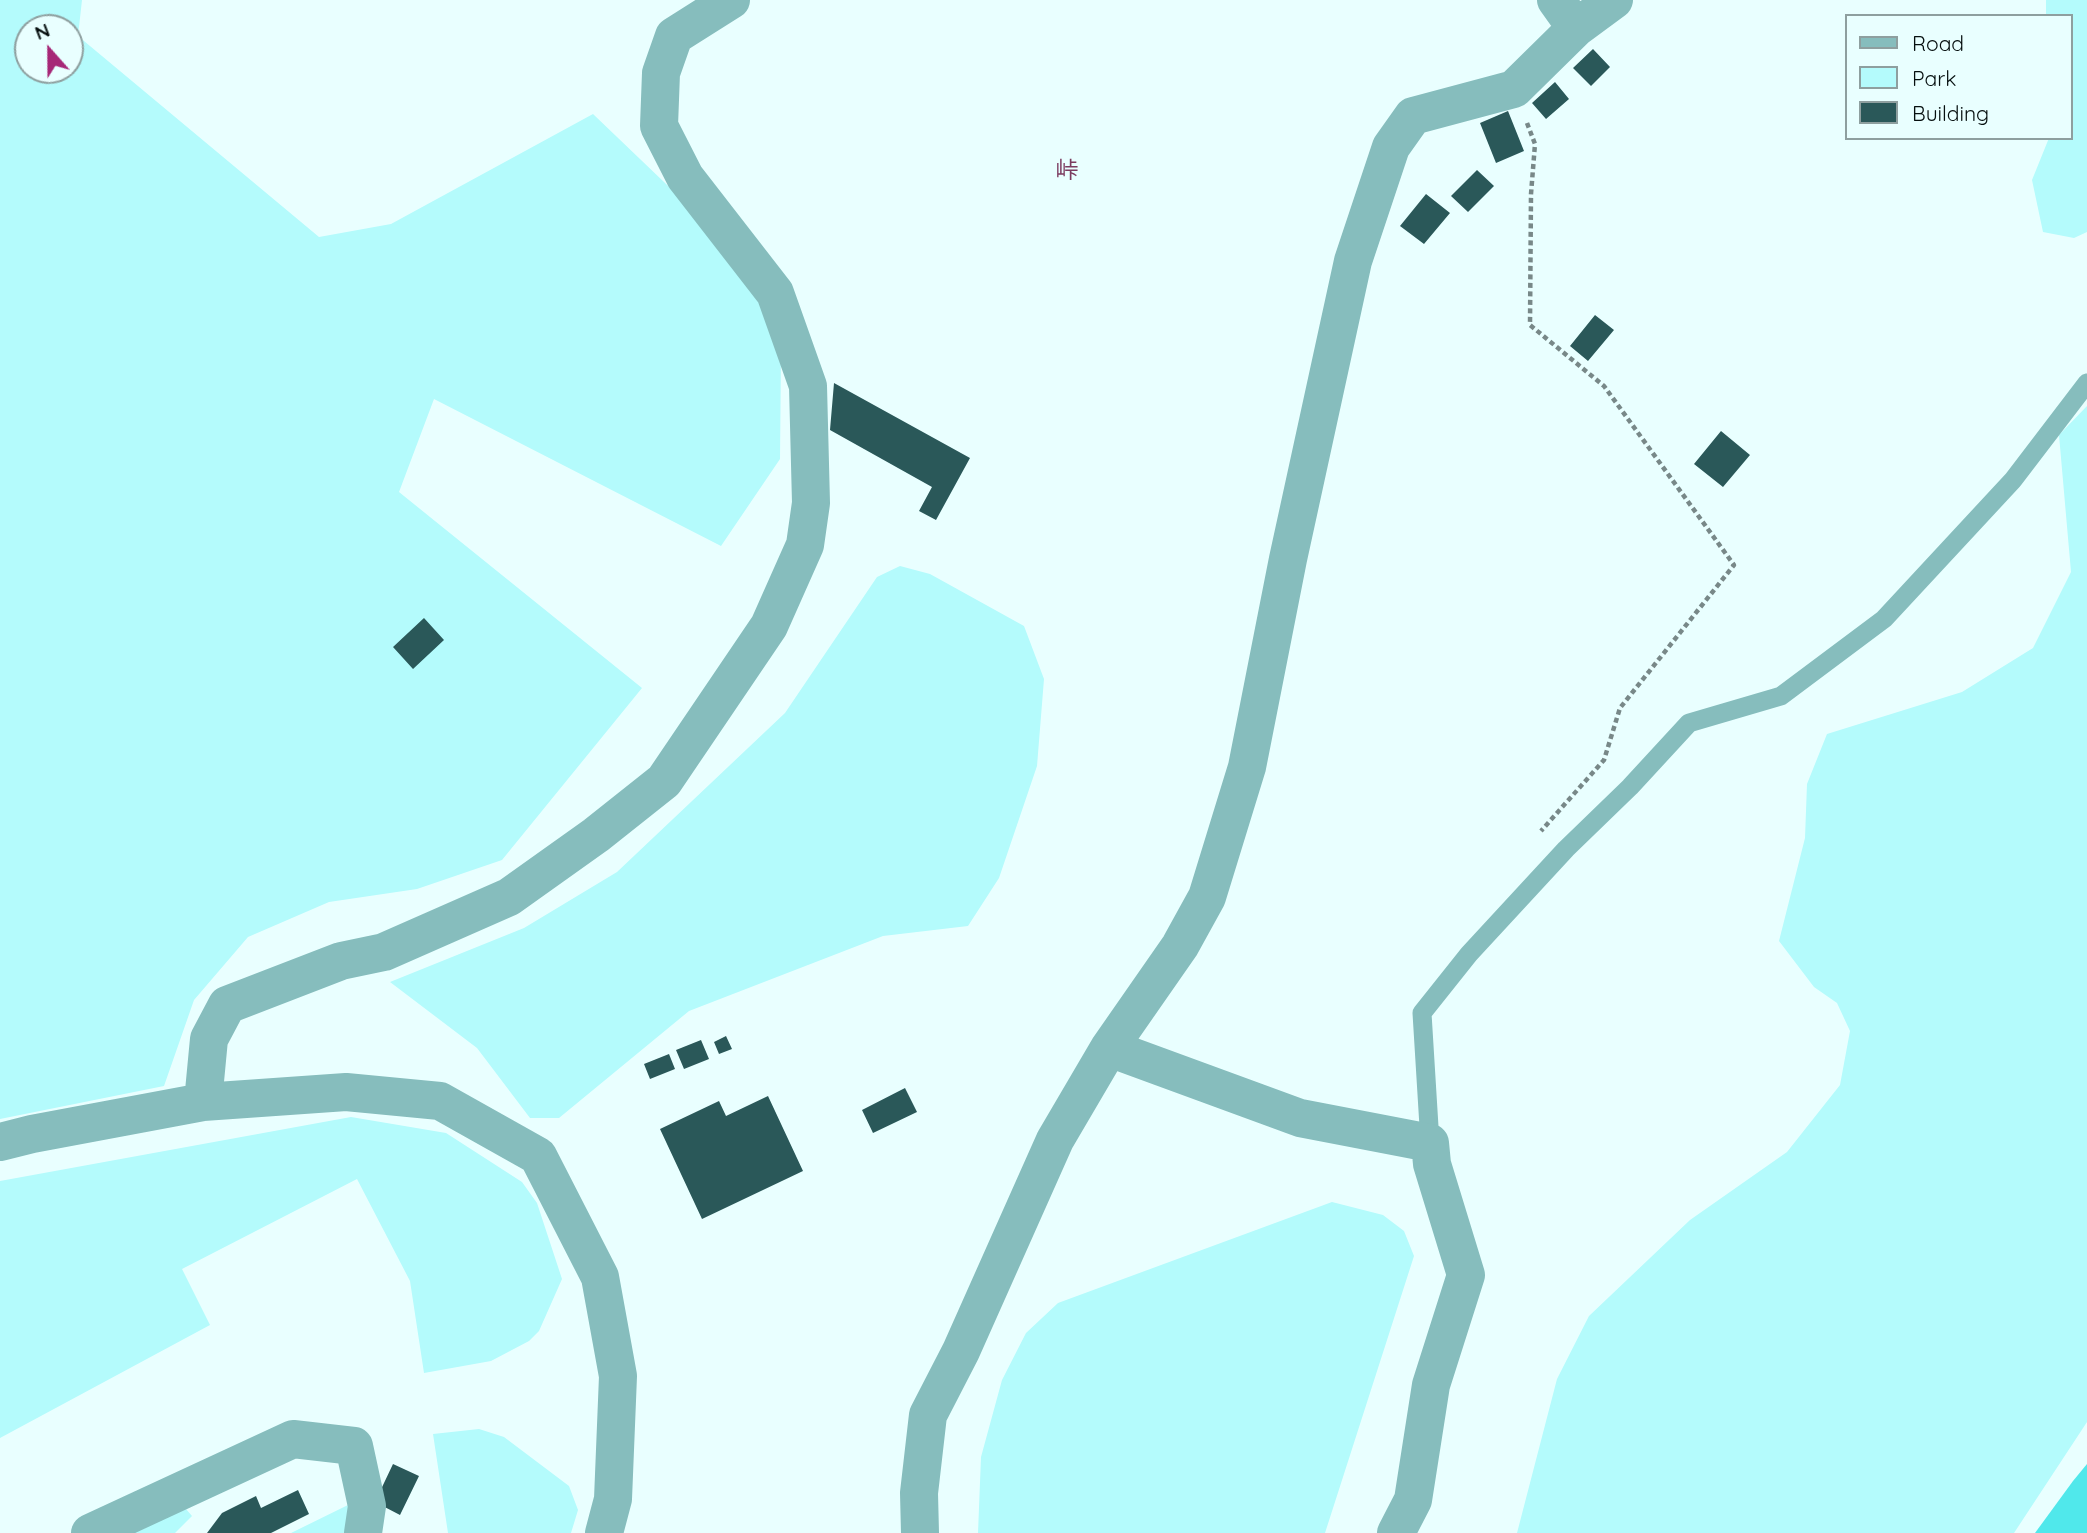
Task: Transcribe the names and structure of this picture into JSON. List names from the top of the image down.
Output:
{
  "districts": ["峠"],
  "legend": ["Road", "Park", "Building"],
  "north": "top"
}
